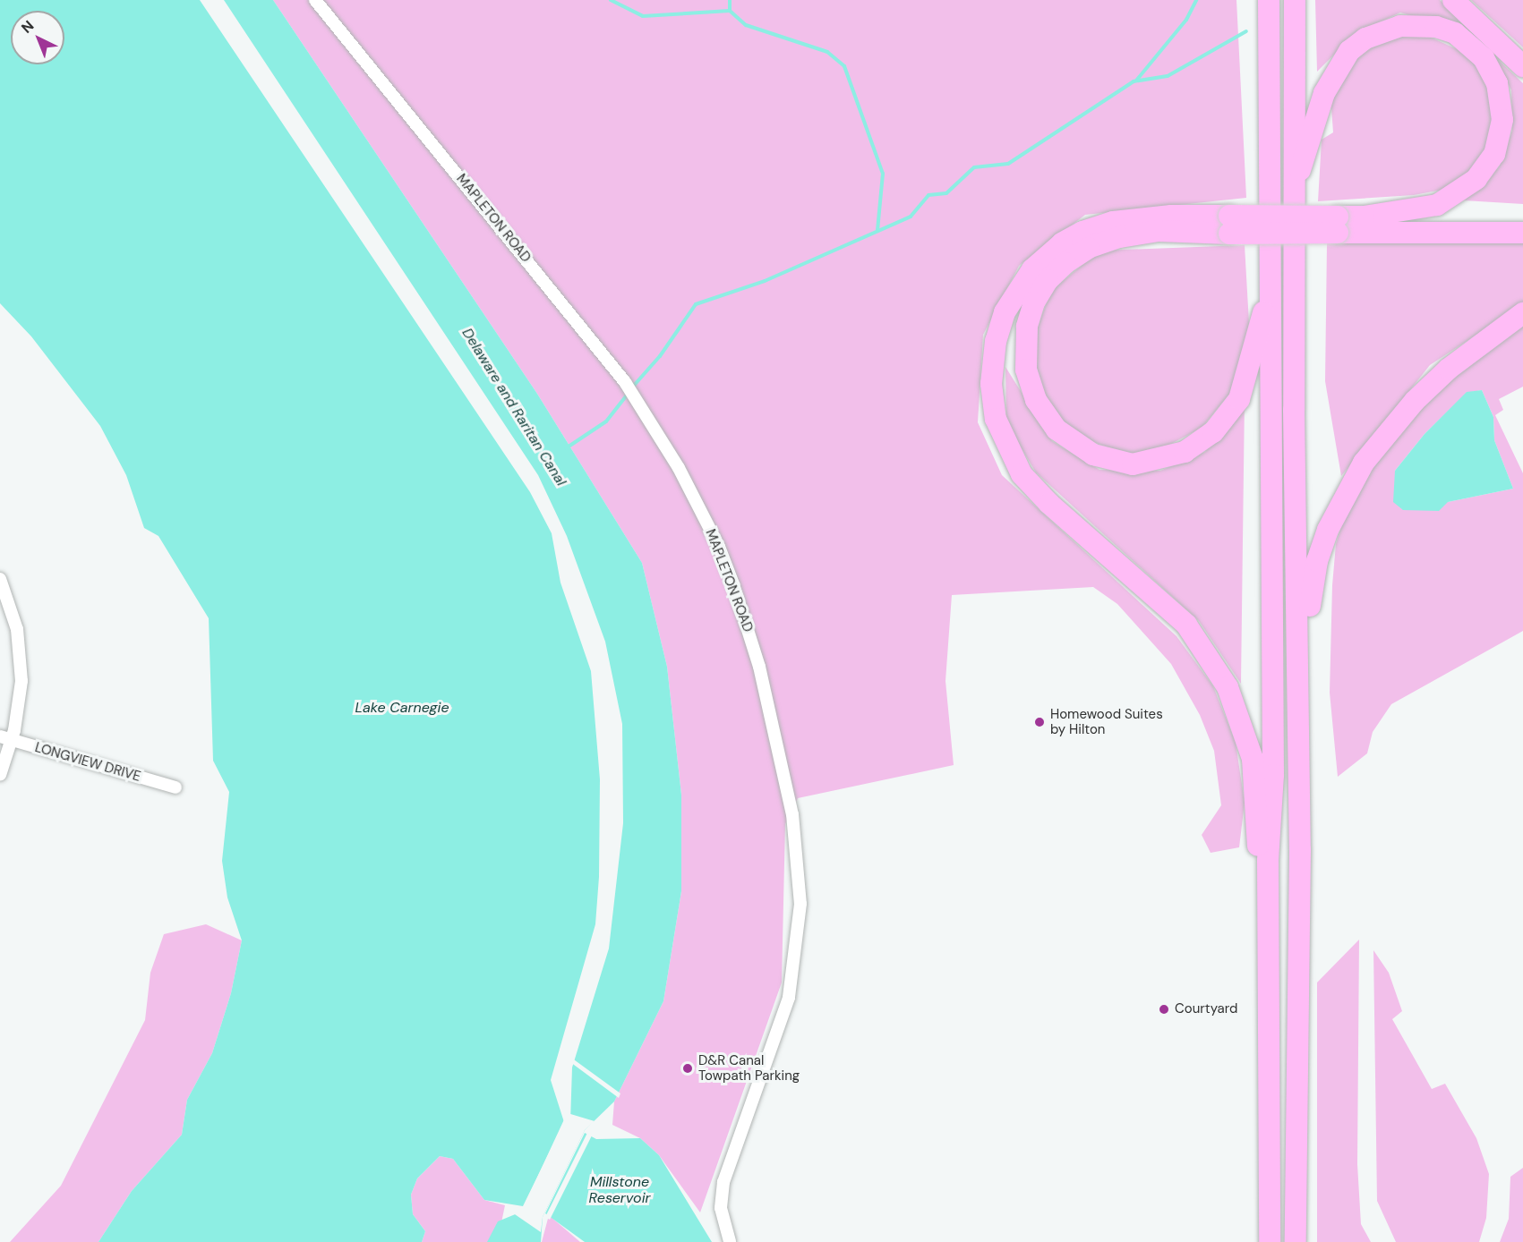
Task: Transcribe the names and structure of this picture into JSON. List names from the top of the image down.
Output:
{
  "streets": {
    "street": ["MAPLETON ROAD", "LONGVIEW DRIVE"]
  },
  "water": ["Delaware and Raritan Canal", "Lake Carnegie", "Millstone Reservoir"],
  "places": ["Homewood Suites by Hilton", "Courtyard", "D&R Canal Towpath Parking"],
  "north": "top left"
}
